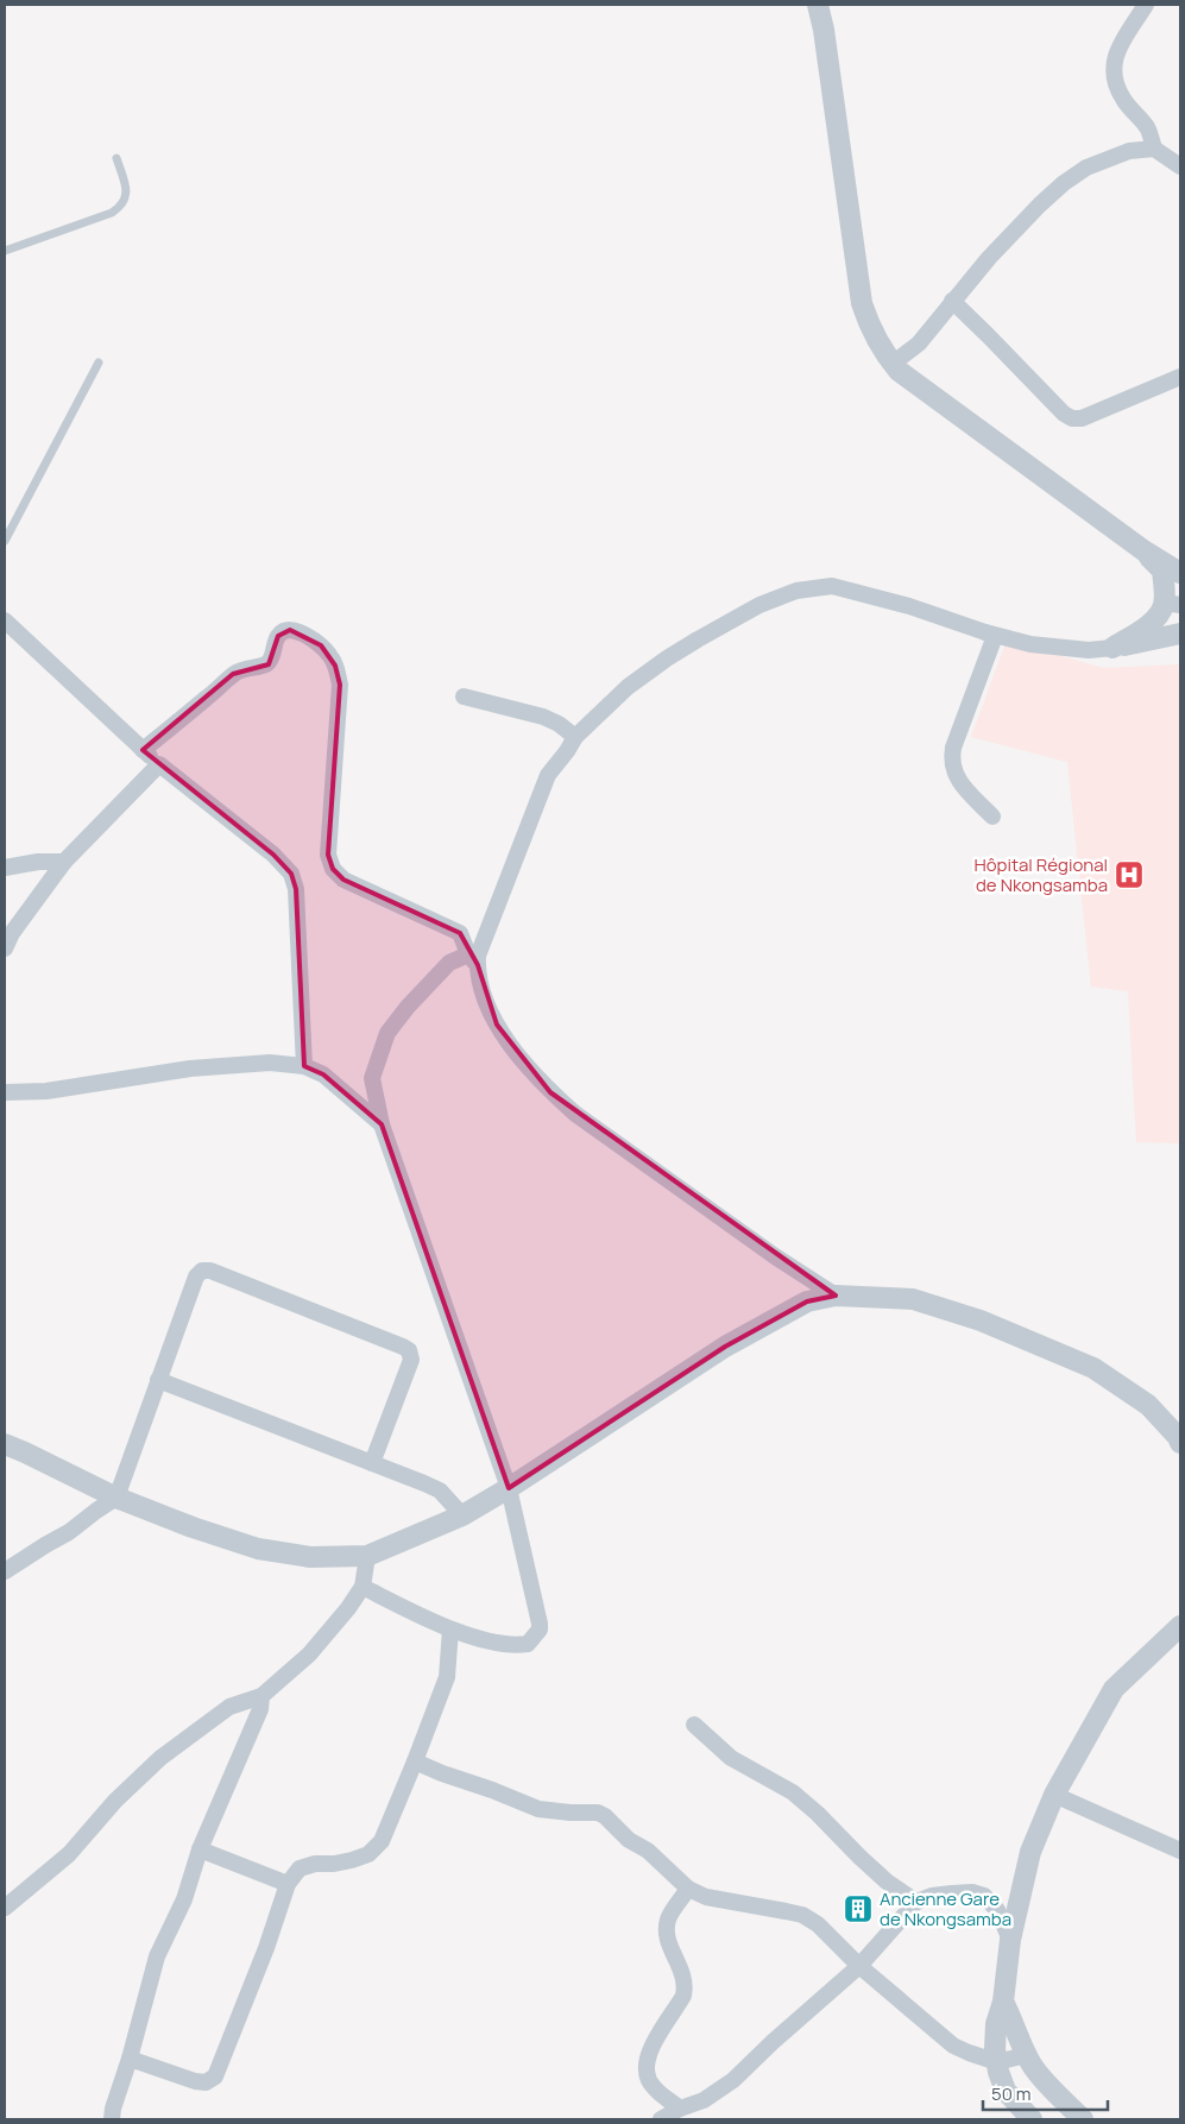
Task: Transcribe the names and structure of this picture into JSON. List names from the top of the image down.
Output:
{
  "places": {
    "hospital": ["Hôpital Régional de Nkongsamba"],
    "building": ["Ancienne Gare de Nkongsamba"]
  },
  "scale_bar": "50 m"
}
